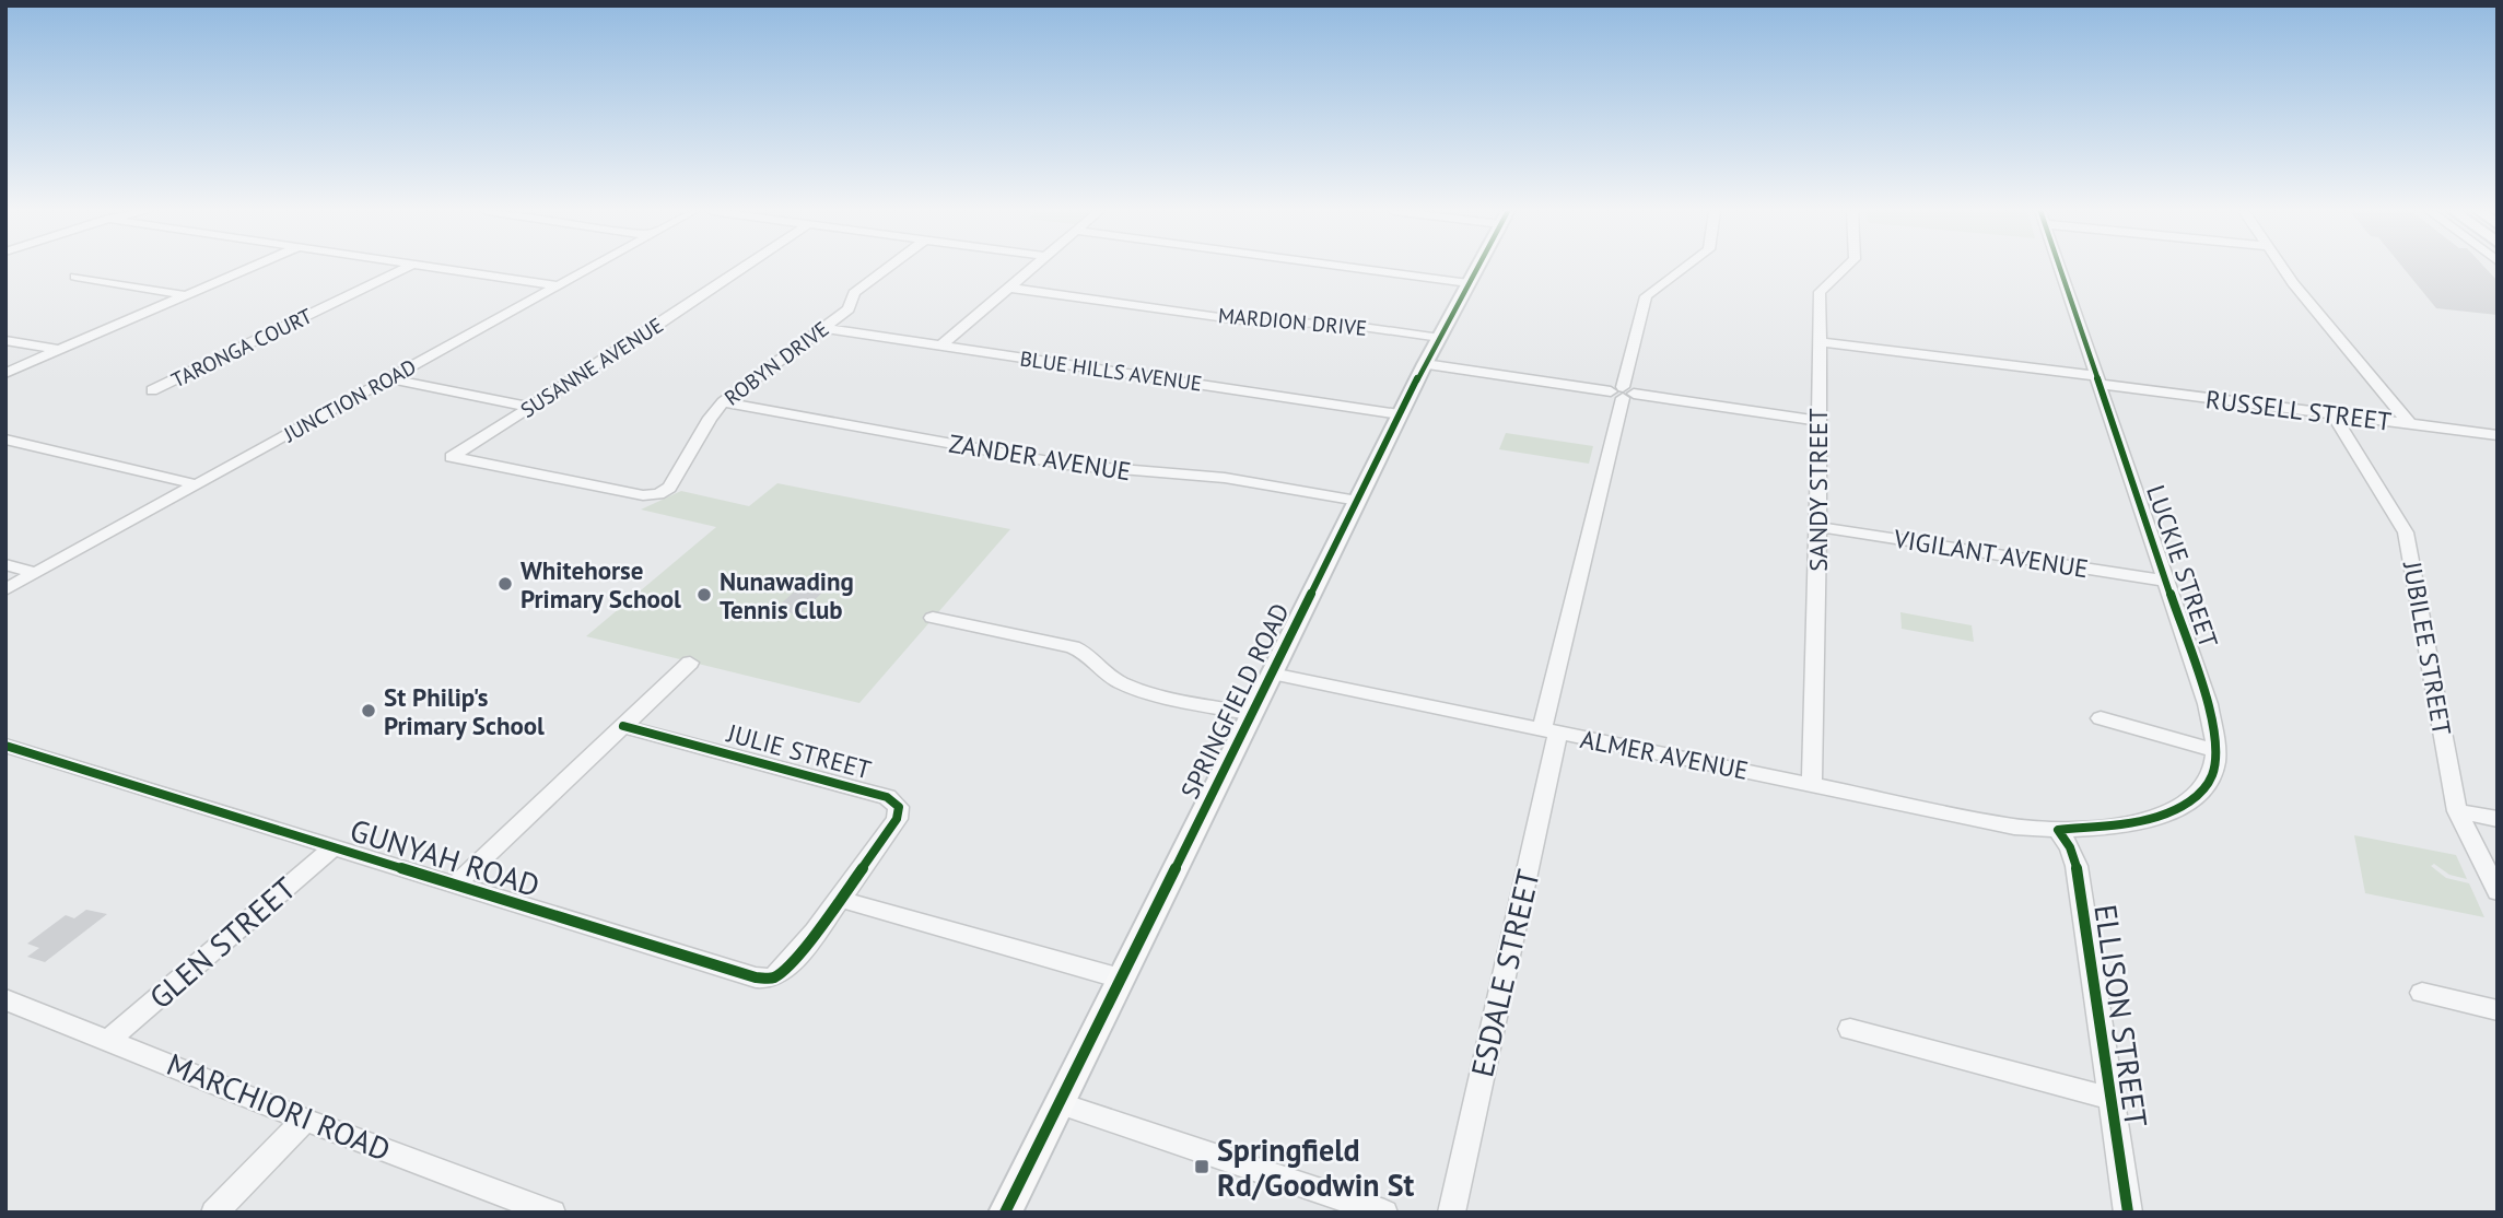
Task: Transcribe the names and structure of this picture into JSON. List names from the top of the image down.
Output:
{
  "streets": {
    "main road": ["SPRINGFIELD ROAD"],
    "street": [
      "MARDION DRIVE",
      "TARONGA COURT",
      "ROBYN DRIVE",
      "SUSANNE AVENUE",
      "BLUE HILLS AVENUE",
      "JUNCTION ROAD",
      "RUSSELL STREET",
      "ZANDER AVENUE",
      "SANDY STREET",
      "VIGILANT AVENUE",
      "LUCKIE STREET",
      "JUBILEE STREET",
      "JULIE STREET",
      "ALMER AVENUE",
      "GUNYAH ROAD",
      "GLEN STREET",
      "ESDALE STREET",
      "ELLISON STREET",
      "MARCHIORI ROAD"
    ]
  },
  "crossings": [
    ["MARDION DRIVE", "SPRINGFIELD ROAD"],
    ["ROBYN DRIVE", "SUSANNE AVENUE"],
    ["ROBYN DRIVE", "BLUE HILLS AVENUE"],
    ["ROBYN DRIVE", "ZANDER AVENUE"],
    ["BLUE HILLS AVENUE", "SPRINGFIELD ROAD"],
    ["RUSSELL STREET", "SANDY STREET"],
    ["RUSSELL STREET", "LUCKIE STREET"],
    ["RUSSELL STREET", "JUBILEE STREET"],
    ["ZANDER AVENUE", "SPRINGFIELD ROAD"],
    ["SANDY STREET", "VIGILANT AVENUE"],
    ["SANDY STREET", "ALMER AVENUE"],
    ["VIGILANT AVENUE", "LUCKIE STREET"],
    ["LUCKIE STREET", "ALMER AVENUE"],
    ["LUCKIE STREET", "ELLISON STREET"],
    ["SPRINGFIELD ROAD", "ALMER AVENUE"],
    ["JULIE STREET", "GUNYAH ROAD"],
    ["ALMER AVENUE", "ESDALE STREET"],
    ["ALMER AVENUE", "ELLISON STREET"],
    ["GUNYAH ROAD", "GLEN STREET"],
    ["GLEN STREET", "MARCHIORI ROAD"]
  ],
  "places": {
    "other": ["Whitehorse Primary School", "Nunawading Tennis Club", "St Philip's Primary School"],
    "transit": ["Springfield Rd/Goodwin St"]
  }
}
